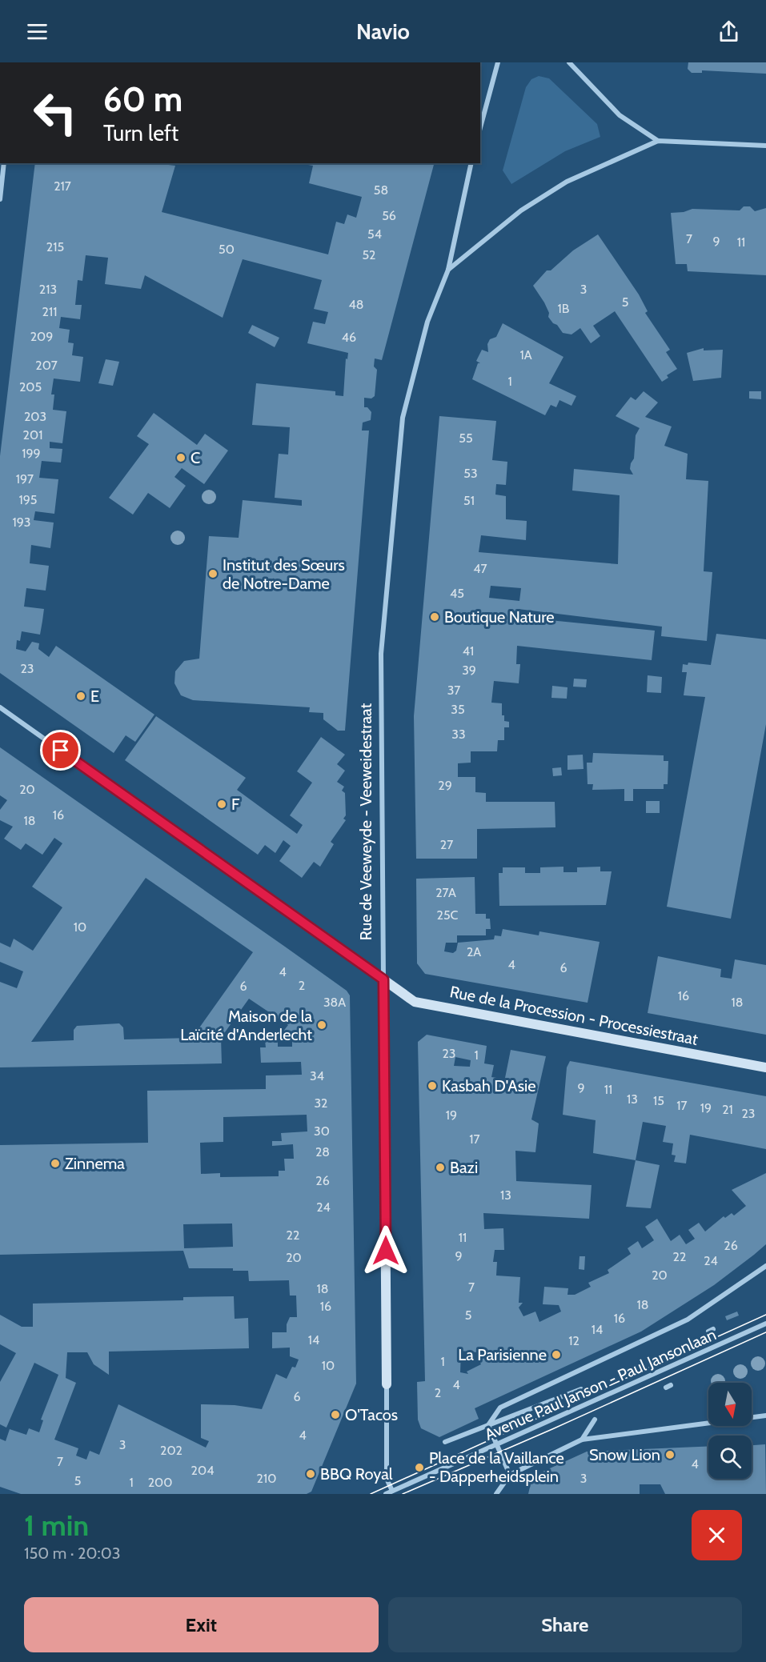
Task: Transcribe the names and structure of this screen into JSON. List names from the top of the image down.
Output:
{
  "streets": {
    "street": ["Rue de Veeweyde - Veeweidestraat", "Rue de la Procession - Processiestraat", "Avenue Paul Janson - Paul Jansonlaan"]
  },
  "crossings": [
    ["Rue de Veeweyde - Veeweidestraat", "Rue de la Procession - Processiestraat"],
    ["Rue de Veeweyde - Veeweidestraat", "Avenue Paul Janson - Paul Jansonlaan"]
  ],
  "places": [
    "C",
    "Institut des Sœurs de Notre-Dame",
    "Boutique Nature",
    "E",
    "F",
    "Maison de la Laïcité d'Anderlecht",
    "Kasbah D'Asie",
    "Zinnema",
    "Bazi",
    "La Parisienne",
    "O'Tacos",
    "Snow Lion",
    "Place de la Vaillance - Dapperheidsplein",
    "BBQ Royal"
  ],
  "house_numbers": [
    "217",
    "58",
    "56",
    "54",
    "7",
    "9",
    "11",
    "215",
    "50",
    "52",
    "213",
    "3",
    "5",
    "48",
    "1B",
    "211",
    "209",
    "46",
    "1A",
    "207",
    "1",
    "205",
    "203",
    "201",
    "55",
    "199",
    "53",
    "197",
    "195",
    "51",
    "193",
    "47",
    "45",
    "41",
    "23",
    "39",
    "37",
    "35",
    "33",
    "29",
    "20",
    "16",
    "18",
    "27",
    "27A",
    "25C",
    "10",
    "2A",
    "4",
    "6",
    "4",
    "2",
    "6",
    "16",
    "38A",
    "18",
    "23",
    "1",
    "34",
    "9",
    "11",
    "13",
    "15",
    "32",
    "17",
    "19",
    "21",
    "23",
    "19",
    "30",
    "17",
    "28",
    "26",
    "13",
    "24",
    "22",
    "11",
    "26",
    "9",
    "22",
    "20",
    "24",
    "20",
    "7",
    "18",
    "18",
    "16",
    "5",
    "16",
    "14",
    "14",
    "12",
    "1",
    "10",
    "4",
    "2",
    "6",
    "4",
    "3",
    "202",
    "7",
    "4",
    "204",
    "210",
    "3",
    "5",
    "1",
    "200"
  ],
  "north": "bottom",
  "page": {
    "header": "Navio",
    "turn": ["60 m", "Turn left"],
    "heading": ["1 min", "150 m · 20:03"],
    "buttons": ["Exit", "Share"]
  }
}
